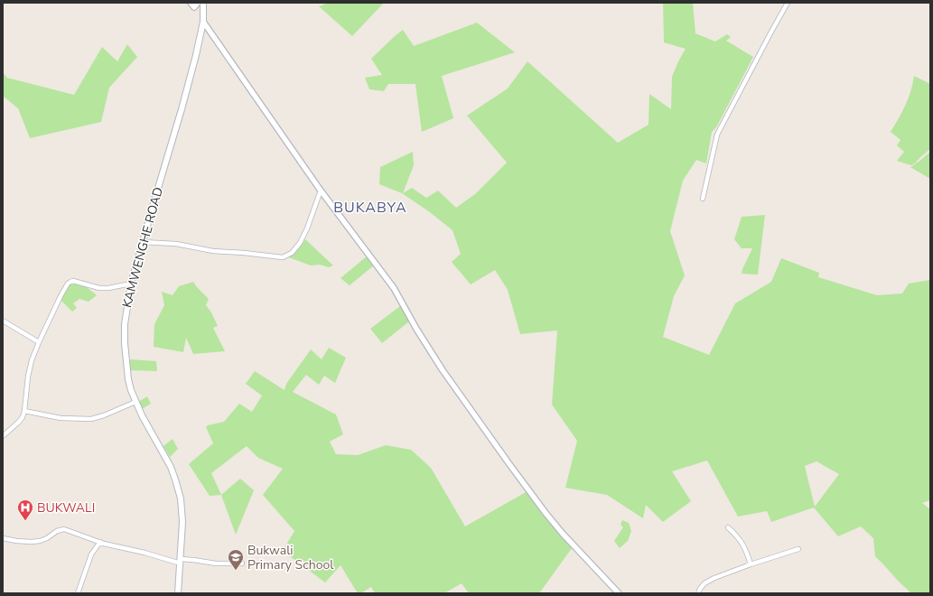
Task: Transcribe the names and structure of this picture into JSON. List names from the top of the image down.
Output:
{
  "streets": {
    "main road": ["KAMWENGHE ROAD"]
  },
  "districts": ["BUKABYA"],
  "places": {
    "hospital": ["BUKWALI"],
    "school or university": ["Bukwali Primary School"]
  }
}
